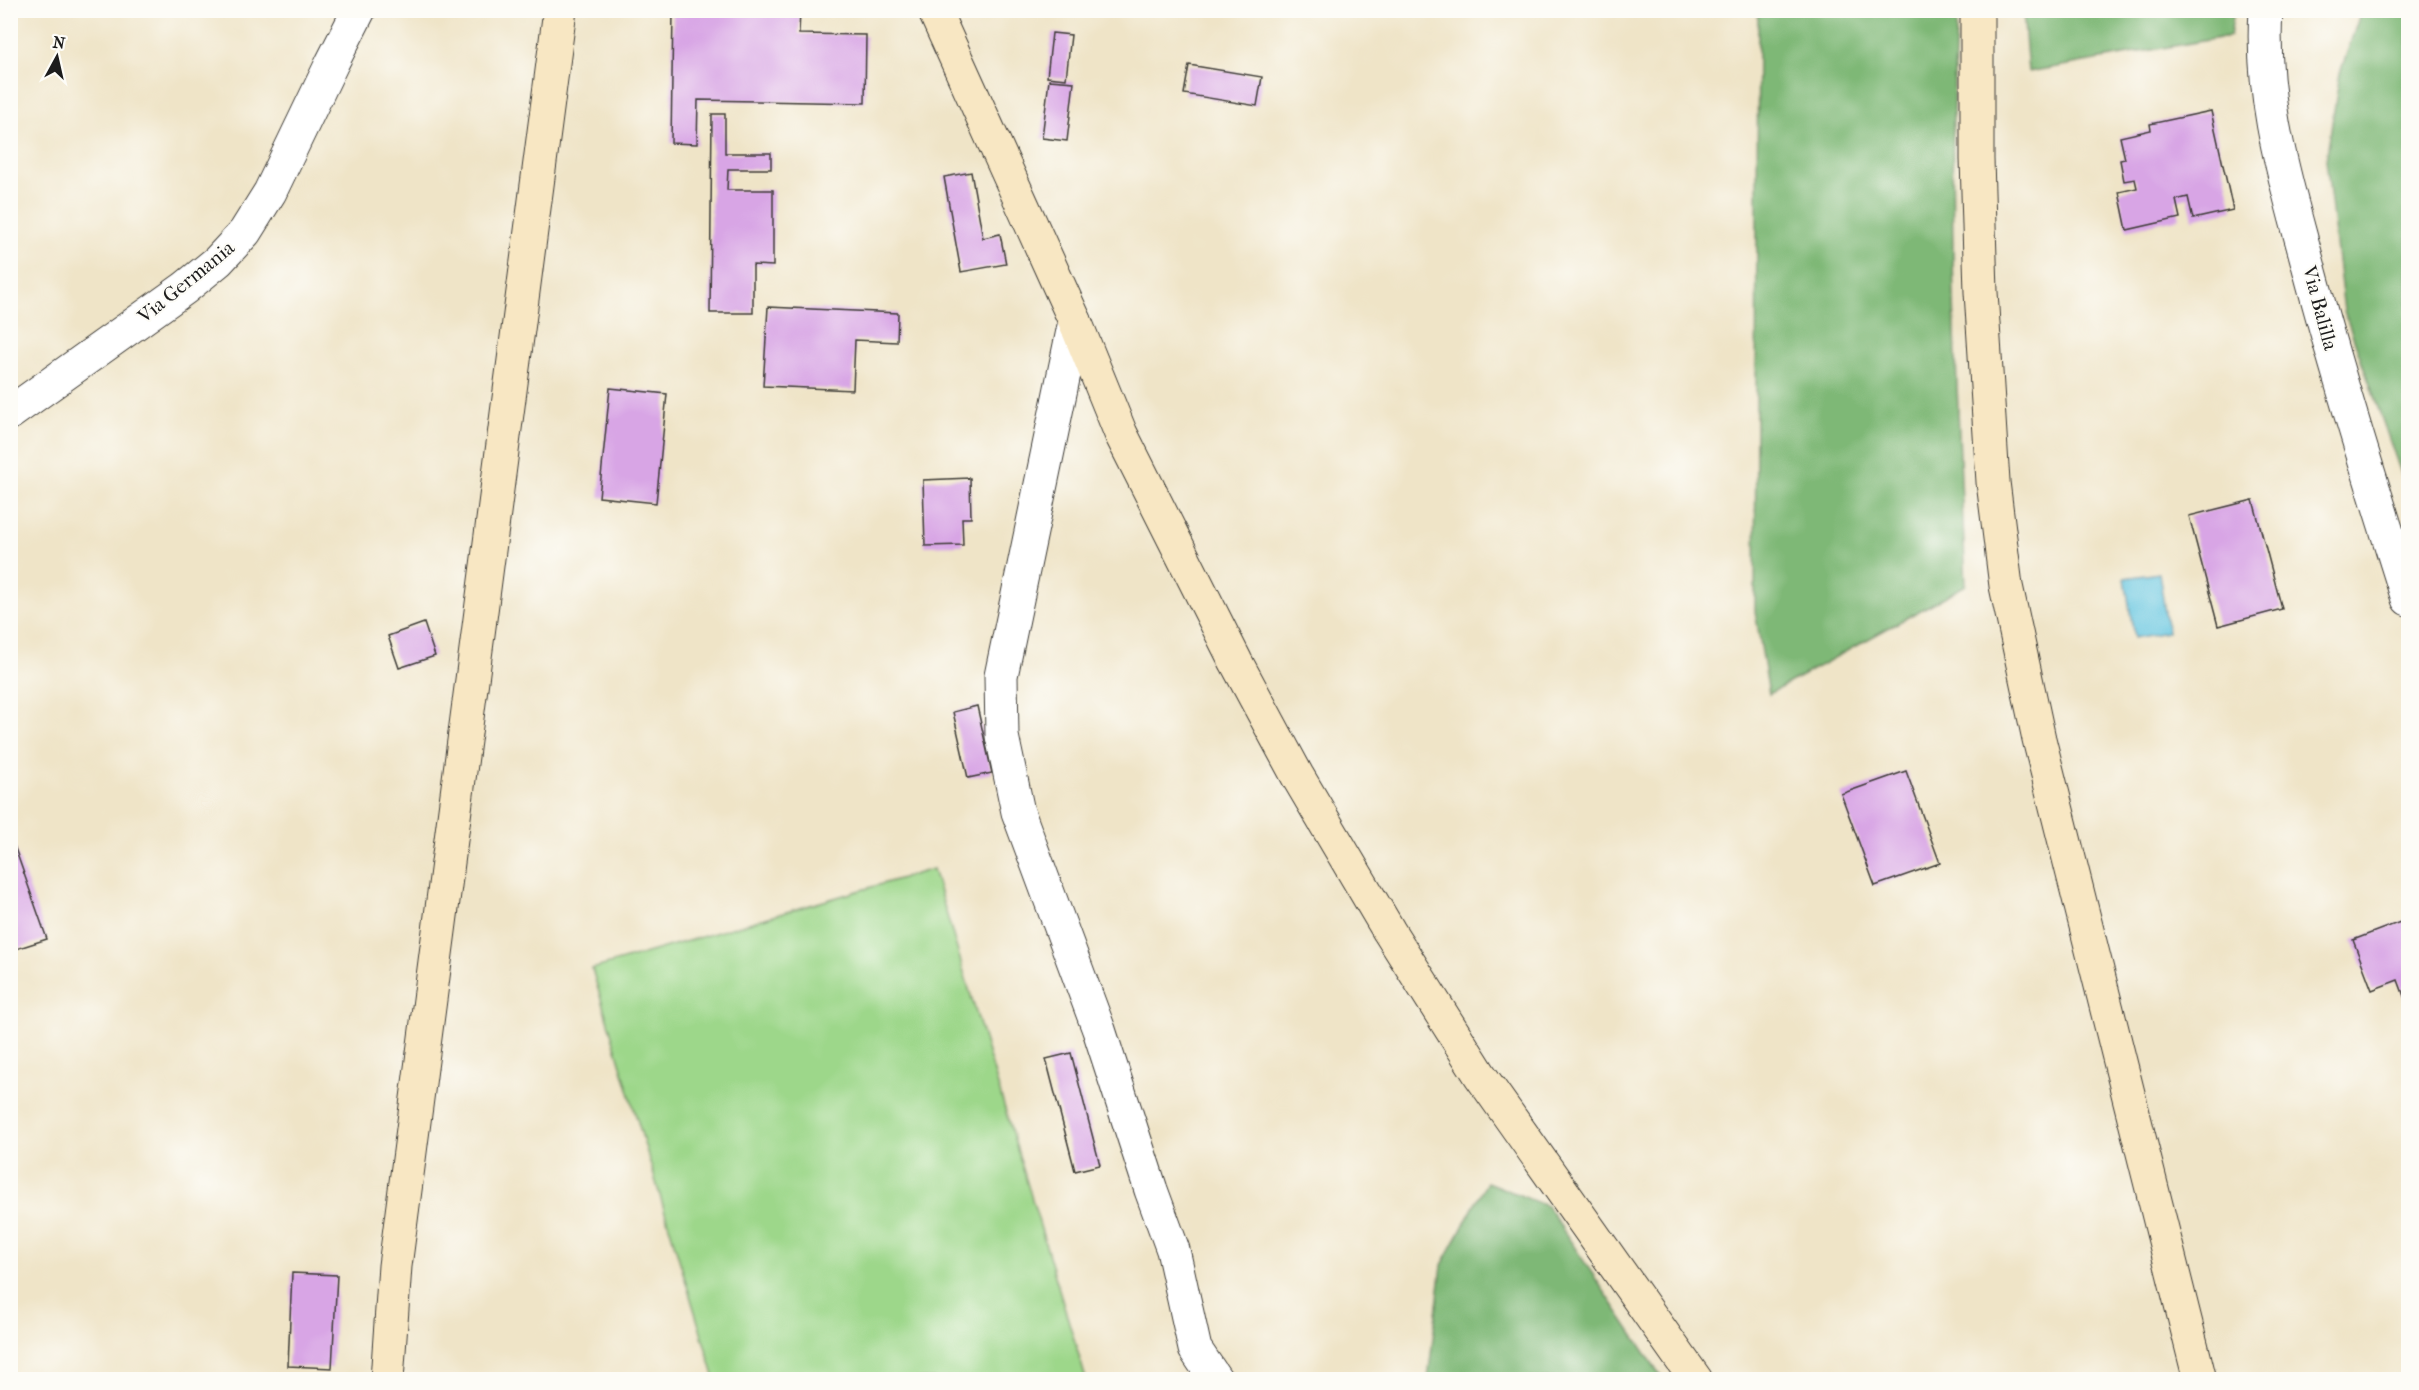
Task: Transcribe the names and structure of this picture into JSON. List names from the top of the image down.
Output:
{
  "streets": {
    "street": ["Via Germania", "Via Balilla"]
  },
  "north": "top"
}
